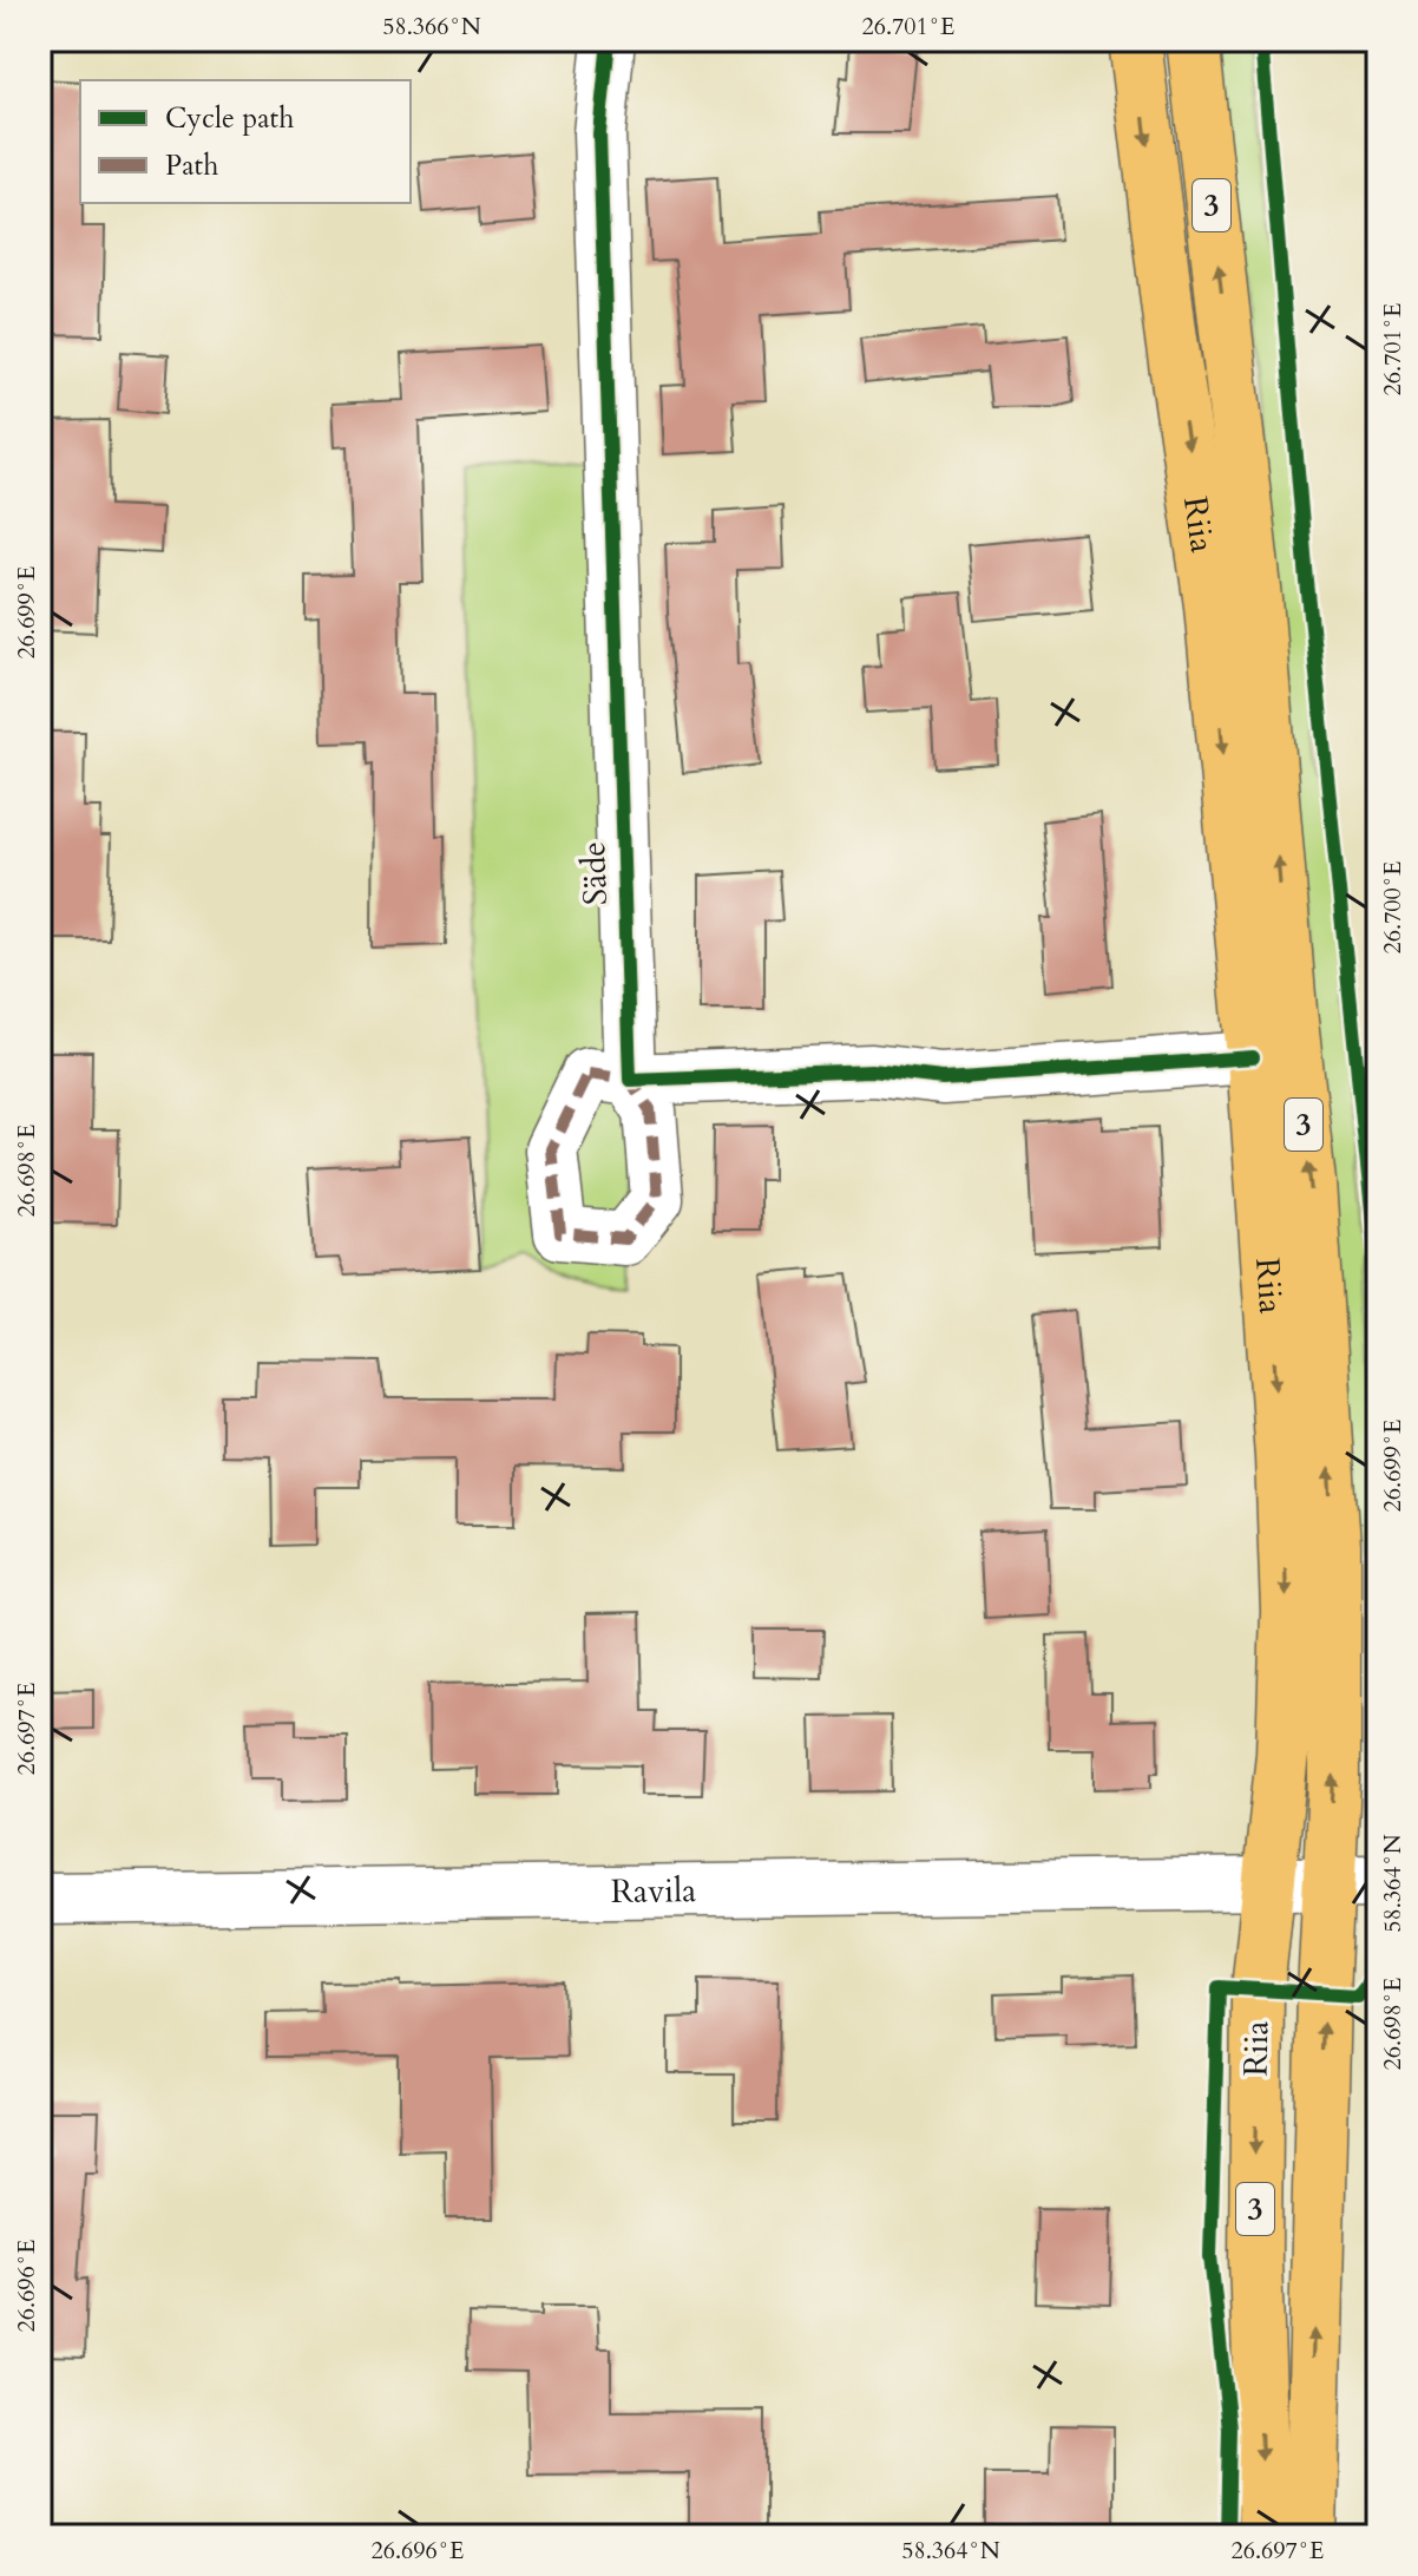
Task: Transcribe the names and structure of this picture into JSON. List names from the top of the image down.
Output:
{
  "streets": {
    "highway": ["3", "Riia"],
    "street": ["Säde", "Ravila"]
  },
  "crossings": [
    ["Riia", "Säde"],
    ["Riia", "Ravila"]
  ],
  "legend": ["Cycle path", "Path"],
  "coordinates": [
    "58.366°N",
    "26.701°E",
    "26.699°E",
    "26.700°E",
    "26.698°E",
    "26.697°E",
    "58.364°N",
    "26.696°E"
  ]
}
